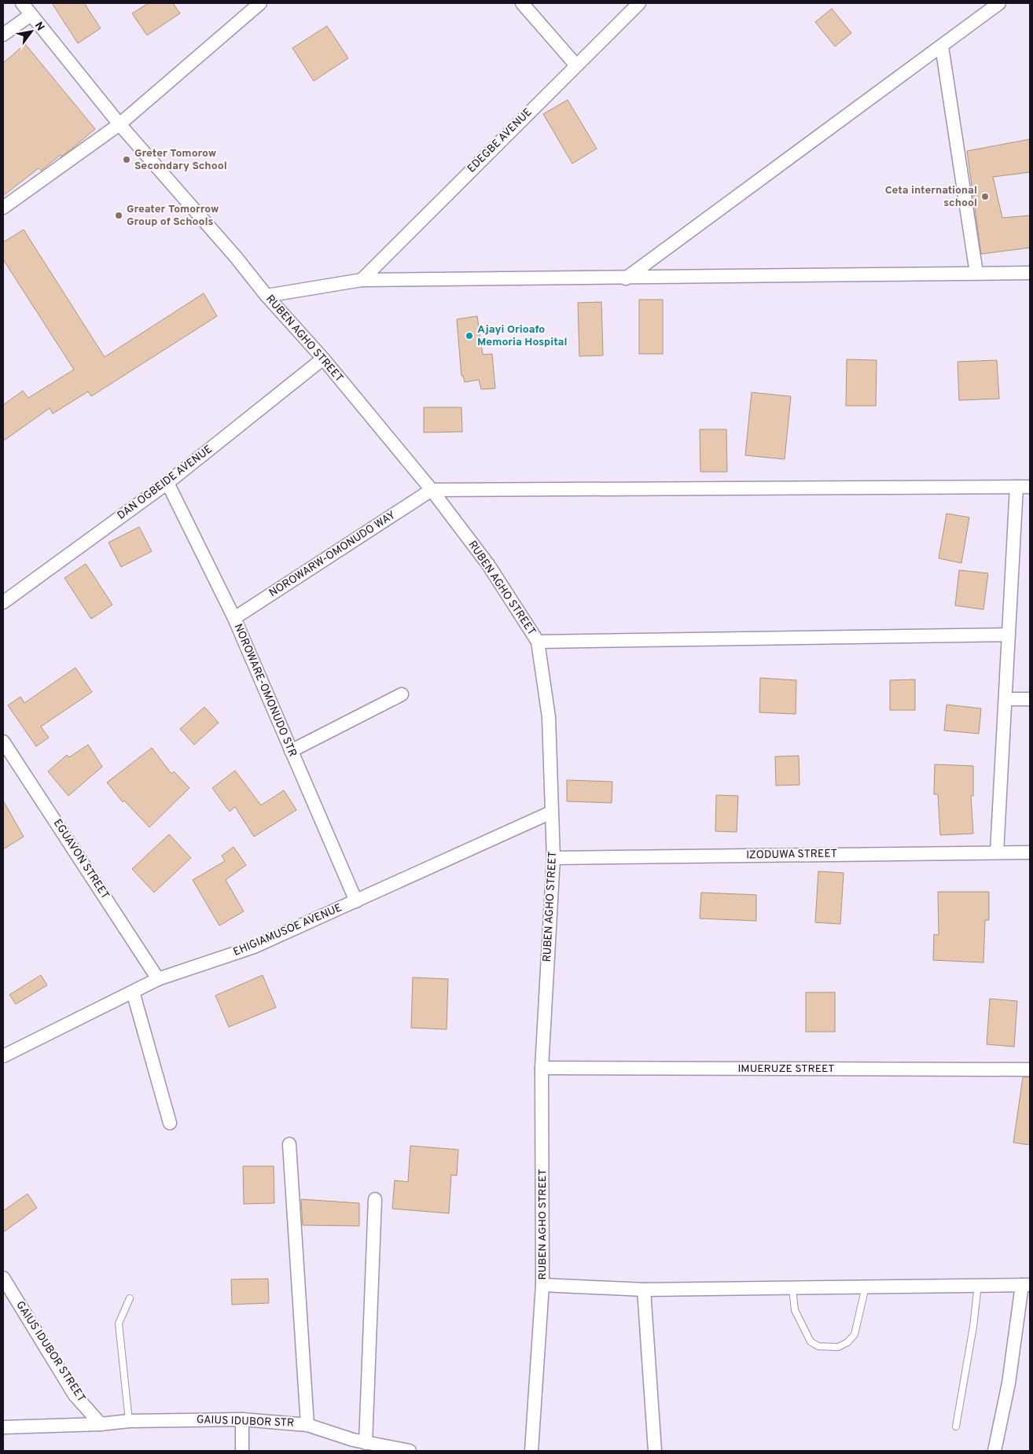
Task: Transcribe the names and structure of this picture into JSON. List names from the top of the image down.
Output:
{
  "streets": {
    "street": [
      "EDEGBE AVENUE",
      "RUBEN AGHO STREET",
      "DAN OGBEIDE AVENUE",
      "NOROWARW-OMONUDO WAY",
      "NOROWARE-OMONUDO STR",
      "IZODUWA STREET",
      "EGUAVON STREET",
      "EHIGIAMUSOE AVENUE",
      "IMUERUZE STREET",
      "GAIUS IDUBOR STREET",
      "GAIUS IDUBOR STR"
    ]
  },
  "crossings": [
    ["RUBEN AGHO STREET", "DAN OGBEIDE AVENUE"],
    ["RUBEN AGHO STREET", "NOROWARW-OMONUDO WAY"],
    ["RUBEN AGHO STREET", "IZODUWA STREET"],
    ["RUBEN AGHO STREET", "EHIGIAMUSOE AVENUE"],
    ["RUBEN AGHO STREET", "IMUERUZE STREET"],
    ["DAN OGBEIDE AVENUE", "NOROWARE-OMONUDO STR"],
    ["NOROWARW-OMONUDO WAY", "NOROWARE-OMONUDO STR"],
    ["NOROWARE-OMONUDO STR", "EHIGIAMUSOE AVENUE"],
    ["EGUAVON STREET", "EHIGIAMUSOE AVENUE"],
    ["GAIUS IDUBOR STREET", "GAIUS IDUBOR STR"]
  ],
  "places": [
    "Greter Tomorow Secondary School",
    "Ceta international school",
    "Greater Tomorrow Group of Schools",
    "Ajayi Orioafo Memoria Hospital"
  ],
  "north": "top right"
}
